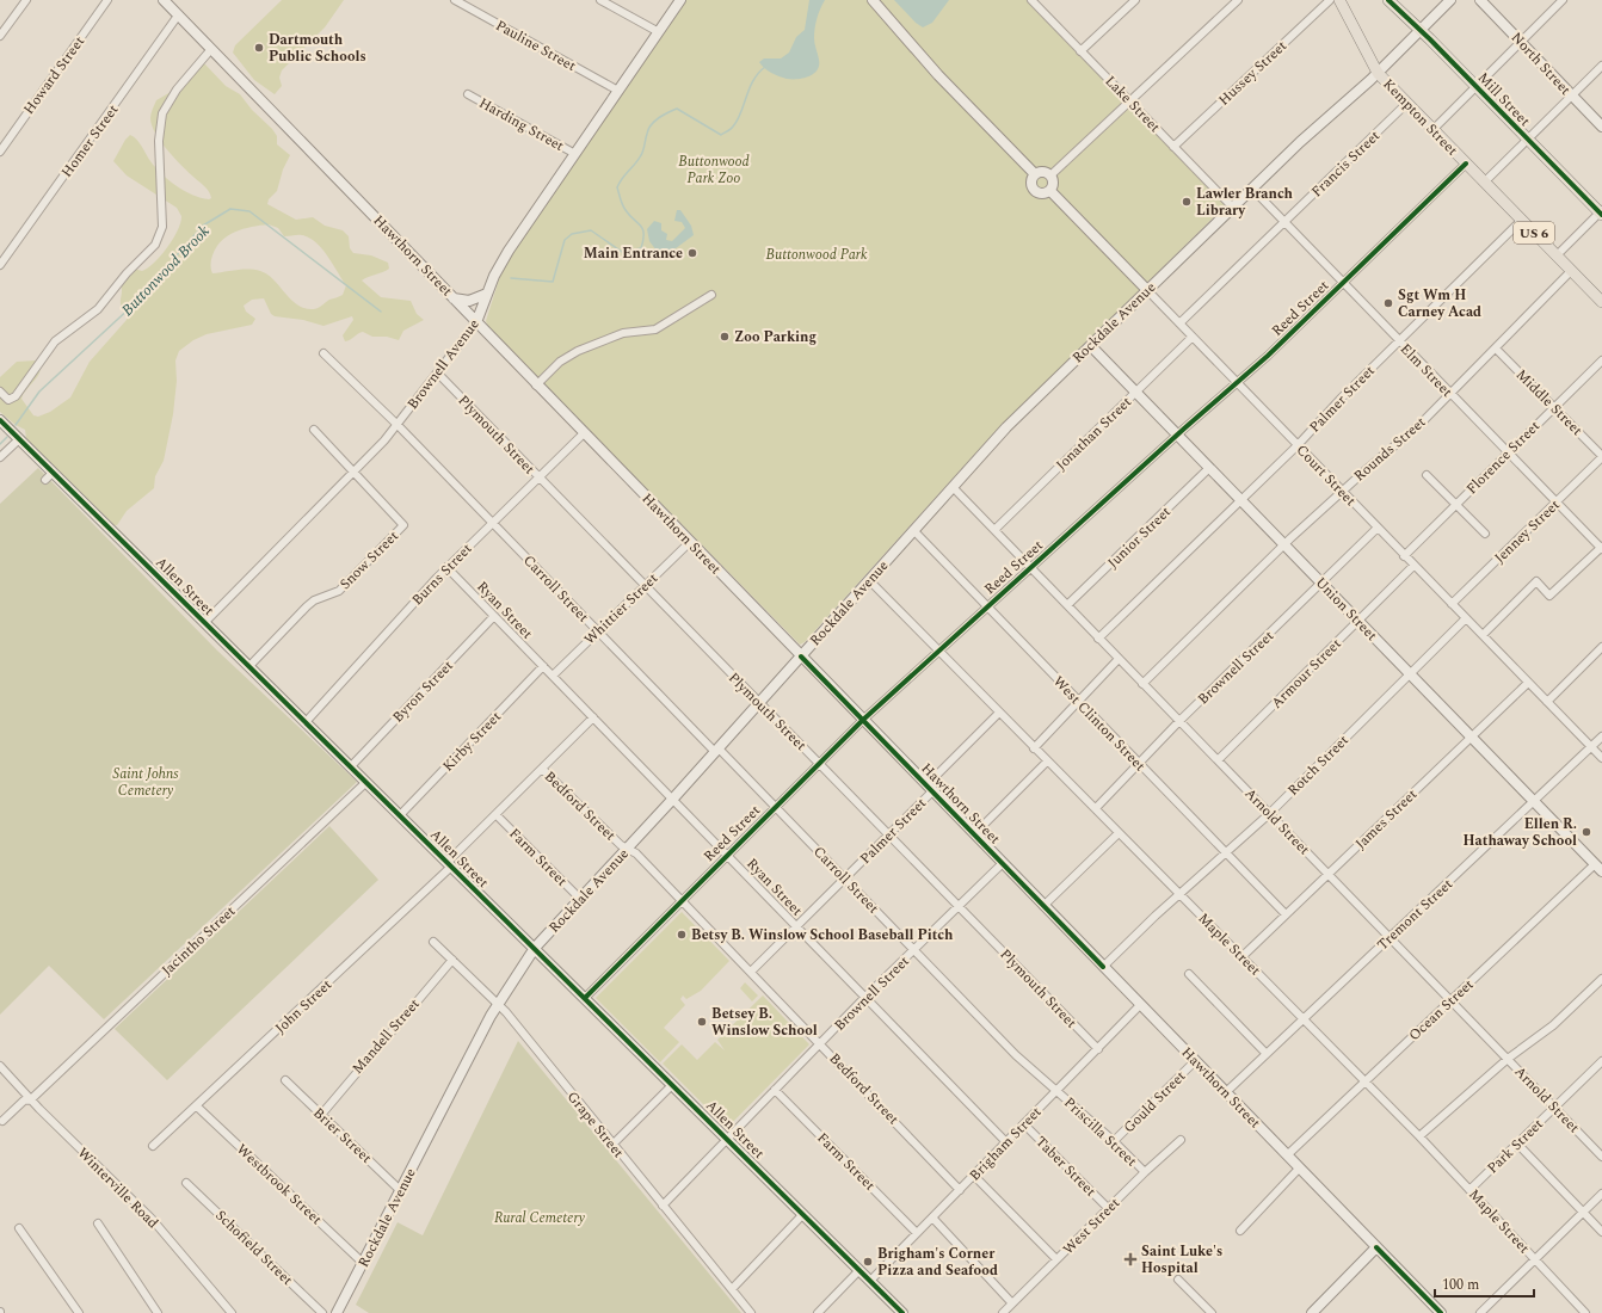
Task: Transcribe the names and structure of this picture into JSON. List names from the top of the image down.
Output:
{
  "streets": {
    "main road": [
      "North Street",
      "Mill Street",
      "Kempton Street",
      "US 6",
      "Hawthorn Street",
      "Rockdale Avenue",
      "Brownell Avenue",
      "Court Street",
      "Allen Street",
      "Union Street"
    ],
    "street": [
      "Pauline Street",
      "Hussey Street",
      "Howard Street",
      "Lake Street",
      "Harding Street",
      "Homer Street",
      "Francis Street",
      "Reed Street",
      "Elm Street",
      "Palmer Street",
      "Middle Street",
      "Jonathan Street",
      "Plymouth Street",
      "Rounds Street",
      "Florence Street",
      "Jenney Street",
      "Junior Street",
      "Snow Street",
      "Burns Street",
      "Carroll Street",
      "Whittier Street",
      "Ryan Street",
      "Brownell Street",
      "Armour Street",
      "Byron Street",
      "West Clinton Street",
      "Kirby Street",
      "Rotch Street",
      "Bedford Street",
      "James Street",
      "Arnold Street",
      "Farm Street",
      "Tremont Street",
      "Jacintho Street",
      "Maple Street",
      "John Street",
      "Ocean Street",
      "Mandell Street",
      "Gould Street",
      "Grape Street",
      "Priscilla Street",
      "Brier Street",
      "Brigham Street",
      "Park Street",
      "Taber Street",
      "Westbrook Street",
      "Winterville Road",
      "West Street",
      "Schofield Street"
    ]
  },
  "crossings": [
    ["Pauline Street", "Brownell Avenue"],
    ["Hussey Street", "Lake Street"],
    ["Mill Street", "Rockdale Avenue"],
    ["Lake Street", "Rockdale Avenue"],
    ["Kempton Street", "Francis Street"],
    ["Kempton Street", "Reed Street"],
    ["Kempton Street", "Rockdale Avenue"],
    ["Kempton Street", "Palmer Street"],
    ["Kempton Street", "Rounds Street"],
    ["Harding Street", "Brownell Avenue"],
    ["Homer Street", "Hawthorn Street"],
    ["Francis Street", "Elm Street"],
    ["Francis Street", "Court Street"],
    ["Hawthorn Street", "Reed Street"],
    ["Hawthorn Street", "Rockdale Avenue"],
    ["Hawthorn Street", "Brownell Avenue"],
    ["Hawthorn Street", "Palmer Street"],
    ["Hawthorn Street", "Burns Street"],
    ["Hawthorn Street", "Whittier Street"],
    ["Hawthorn Street", "Brownell Street"],
    ["Hawthorn Street", "Rotch Street"],
    ["Hawthorn Street", "Tremont Street"],
    ["Hawthorn Street", "Ocean Street"],
    ["Hawthorn Street", "Gould Street"],
    ["Hawthorn Street", "Brigham Street"],
    ["Reed Street", "Elm Street"],
    ["Reed Street", "Plymouth Street"],
    ["Reed Street", "Court Street"],
    ["Reed Street", "Allen Street"],
    ["Reed Street", "Carroll Street"],
    ["Reed Street", "Union Street"],
    ["Reed Street", "Ryan Street"],
    ["Reed Street", "West Clinton Street"],
    ["Reed Street", "Bedford Street"],
    ["Reed Street", "Arnold Street"],
    ["Reed Street", "Maple Street"],
    ["Rockdale Avenue", "Elm Street"],
    ["Rockdale Avenue", "Plymouth Street"],
    ["Rockdale Avenue", "Court Street"],
    ["Rockdale Avenue", "Allen Street"],
    ["Rockdale Avenue", "Carroll Street"],
    ["Rockdale Avenue", "Union Street"],
    ["Rockdale Avenue", "Ryan Street"],
    ["Rockdale Avenue", "West Clinton Street"],
    ["Rockdale Avenue", "Bedford Street"],
    ["Rockdale Avenue", "Arnold Street"],
    ["Rockdale Avenue", "Farm Street"],
    ["Rockdale Avenue", "Maple Street"],
    ["Rockdale Avenue", "Grape Street"],
    ["Rockdale Avenue", "Brier Street"],
    ["Rockdale Avenue", "Westbrook Street"],
    ["Brownell Avenue", "Plymouth Street"],
    ["Brownell Avenue", "Snow Street"],
    ["Brownell Avenue", "Allen Street"],
    ["Brownell Avenue", "Carroll Street"],
    ["Elm Street", "Palmer Street"],
    ["Elm Street", "Rounds Street"],
    ["Elm Street", "Florence Street"],
    ["Elm Street", "Jenney Street"],
    ["Palmer Street", "Plymouth Street"],
    ["Palmer Street", "Court Street"],
    ["Palmer Street", "Carroll Street"],
    ["Palmer Street", "Union Street"],
    ["Palmer Street", "Ryan Street"],
    ["Palmer Street", "Bedford Street"],
    ["Palmer Street", "Arnold Street"],
    ["Palmer Street", "Maple Street"],
    ["Middle Street", "Rounds Street"],
    ["Middle Street", "Florence Street"],
    ["Middle Street", "Jenney Street"],
    ["Jonathan Street", "Court Street"],
    ["Jonathan Street", "Union Street"],
    ["Jonathan Street", "Arnold Street"],
    ["Plymouth Street", "Burns Street"],
    ["Plymouth Street", "Whittier Street"],
    ["Plymouth Street", "Brownell Street"],
    ["Plymouth Street", "Brigham Street"],
    ["Rounds Street", "Court Street"],
    ["Rounds Street", "Union Street"],
    ["Rounds Street", "Arnold Street"],
    ["Florence Street", "Court Street"],
    ["Court Street", "Jenney Street"],
    ["Court Street", "Brownell Street"],
    ["Court Street", "Armour Street"],
    ["Court Street", "Rotch Street"],
    ["Court Street", "James Street"],
    ["Court Street", "Tremont Street"],
    ["Junior Street", "Union Street"],
    ["Junior Street", "Arnold Street"],
    ["Snow Street", "Allen Street"],
    ["Burns Street", "Allen Street"],
    ["Burns Street", "Carroll Street"],
    ["Burns Street", "Ryan Street"],
    ["Allen Street", "Brownell Street"],
    ["Allen Street", "Byron Street"],
    ["Allen Street", "Kirby Street"],
    ["Allen Street", "Jacintho Street"],
    ["Allen Street", "John Street"],
    ["Allen Street", "Brigham Street"],
    ["Carroll Street", "Whittier Street"],
    ["Carroll Street", "Brownell Street"],
    ["Carroll Street", "Priscilla Street"],
    ["Carroll Street", "Brigham Street"],
    ["Whittier Street", "Ryan Street"],
    ["Union Street", "Brownell Street"],
    ["Union Street", "Armour Street"],
    ["Union Street", "Rotch Street"],
    ["Union Street", "James Street"],
    ["Union Street", "Tremont Street"],
    ["Union Street", "Ocean Street"],
    ["Ryan Street", "Brownell Street"],
    ["Ryan Street", "Byron Street"],
    ["Ryan Street", "Kirby Street"],
    ["Ryan Street", "John Street"],
    ["Ryan Street", "Brigham Street"],
    ["Brownell Street", "West Clinton Street"],
    ["Brownell Street", "Bedford Street"],
    ["Brownell Street", "Arnold Street"],
    ["Brownell Street", "Farm Street"],
    ["Brownell Street", "Maple Street"],
    ["Brownell Street", "Grape Street"],
    ["Armour Street", "Arnold Street"],
    ["West Clinton Street", "Rotch Street"],
    ["West Clinton Street", "James Street"],
    ["Rotch Street", "Arnold Street"],
    ["Rotch Street", "Maple Street"],
    ["Bedford Street", "John Street"],
    ["Bedford Street", "Brigham Street"],
    ["James Street", "Arnold Street"],
    ["James Street", "Maple Street"],
    ["Arnold Street", "Tremont Street"],
    ["Arnold Street", "Ocean Street"],
    ["Arnold Street", "Park Street"],
    ["Farm Street", "John Street"],
    ["Farm Street", "Brigham Street"],
    ["Tremont Street", "Maple Street"],
    ["Jacintho Street", "Winterville Road"],
    ["Maple Street", "Ocean Street"],
    ["Maple Street", "Park Street"],
    ["John Street", "Westbrook Street"],
    ["Mandell Street", "Grape Street"],
    ["Mandell Street", "Brier Street"],
    ["Gould Street", "Priscilla Street"],
    ["Priscilla Street", "Brigham Street"],
    ["Priscilla Street", "West Street"],
    ["Brigham Street", "Taber Street"],
    ["Taber Street", "West Street"]
  ],
  "water": ["Buttonwood Brook"],
  "parks": [
    "Buttonwood Park Zoo",
    "Buttonwood Park",
    "Saint Johns Cemetery",
    "Rural Cemetery"
  ],
  "places": {
    "other": [
      "Dartmouth Public Schools",
      "Lawler Branch Library",
      "Main Entrance",
      "Sgt Wm H Carney Acad",
      "Zoo Parking",
      "Ellen R. Hathaway School",
      "Betsy B. Winslow School Baseball Pitch",
      "Betsey B. Winslow School",
      "Brigham's Corner Pizza and Seafood"
    ],
    "health": ["Saint Luke's Hospital"]
  },
  "scale_bar": "100 m"
}
